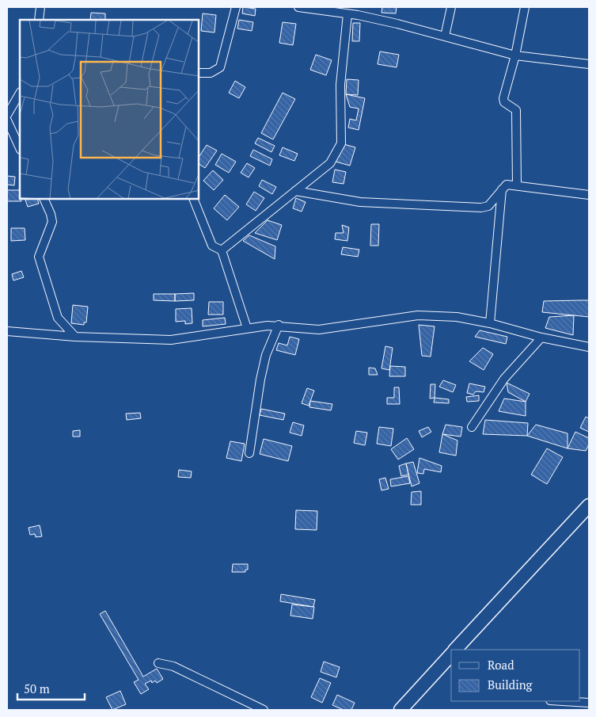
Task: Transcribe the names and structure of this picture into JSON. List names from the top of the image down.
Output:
{
  "legend": ["Road", "Building"],
  "scale_bar": "50 m"
}
